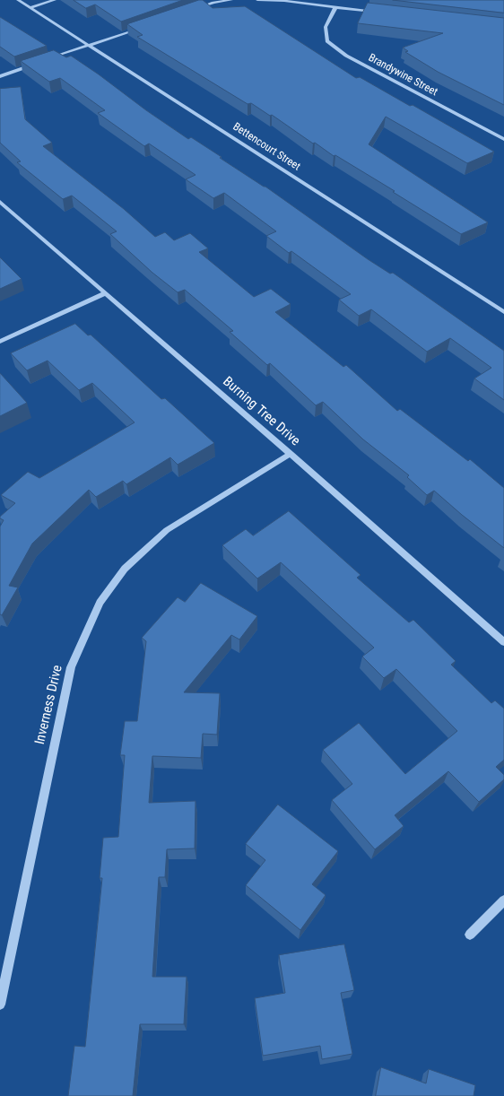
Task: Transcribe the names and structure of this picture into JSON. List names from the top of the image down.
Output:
{
  "streets": {
    "street": [
      "Brandywine Street",
      "Bettencourt Street",
      "Burning Tree Drive",
      "Inverness Drive"
    ]
  },
  "crossings": [
    ["Burning Tree Drive", "Inverness Drive"]
  ]
}
